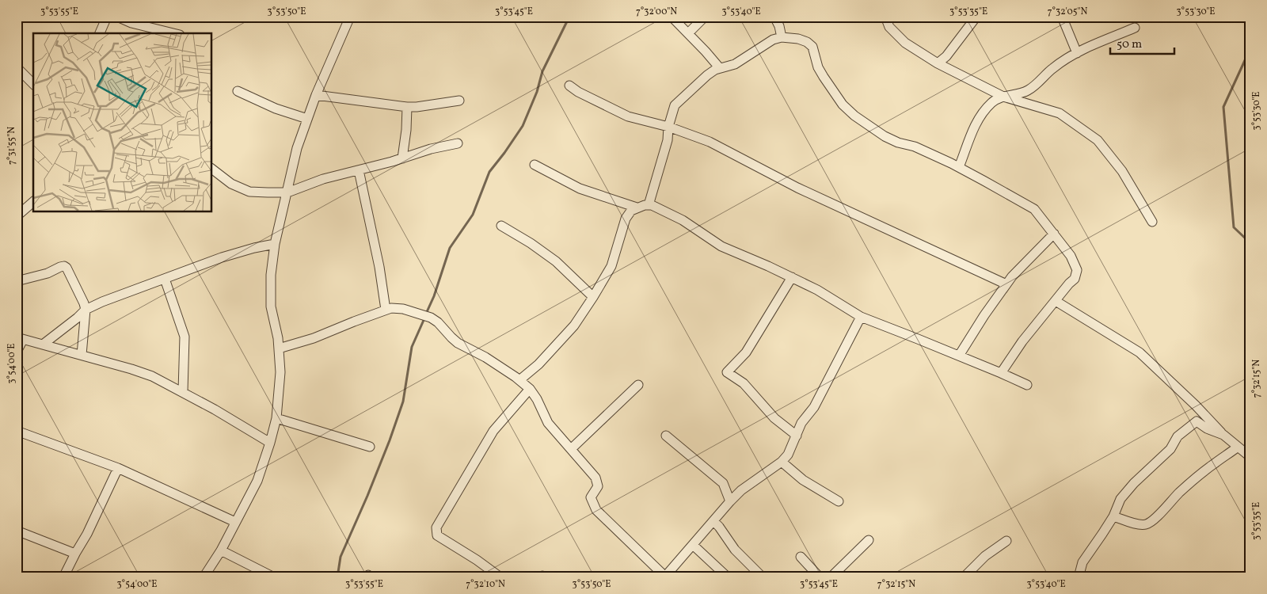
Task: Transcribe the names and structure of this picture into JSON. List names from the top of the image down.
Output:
{
  "scale_bar": "50 m",
  "coordinates": [
    "3°53'55\"E",
    "3°53'50\"E",
    "3°53'45\"E",
    "7°32'00\"N",
    "3°53'40\"E",
    "3°53'35\"E",
    "7°32'05\"N",
    "3°53'30\"E",
    "7°31'55\"N",
    "3°54'00\"E",
    "7°32'15\"N",
    "7°32'10\"N"
  ]
}
